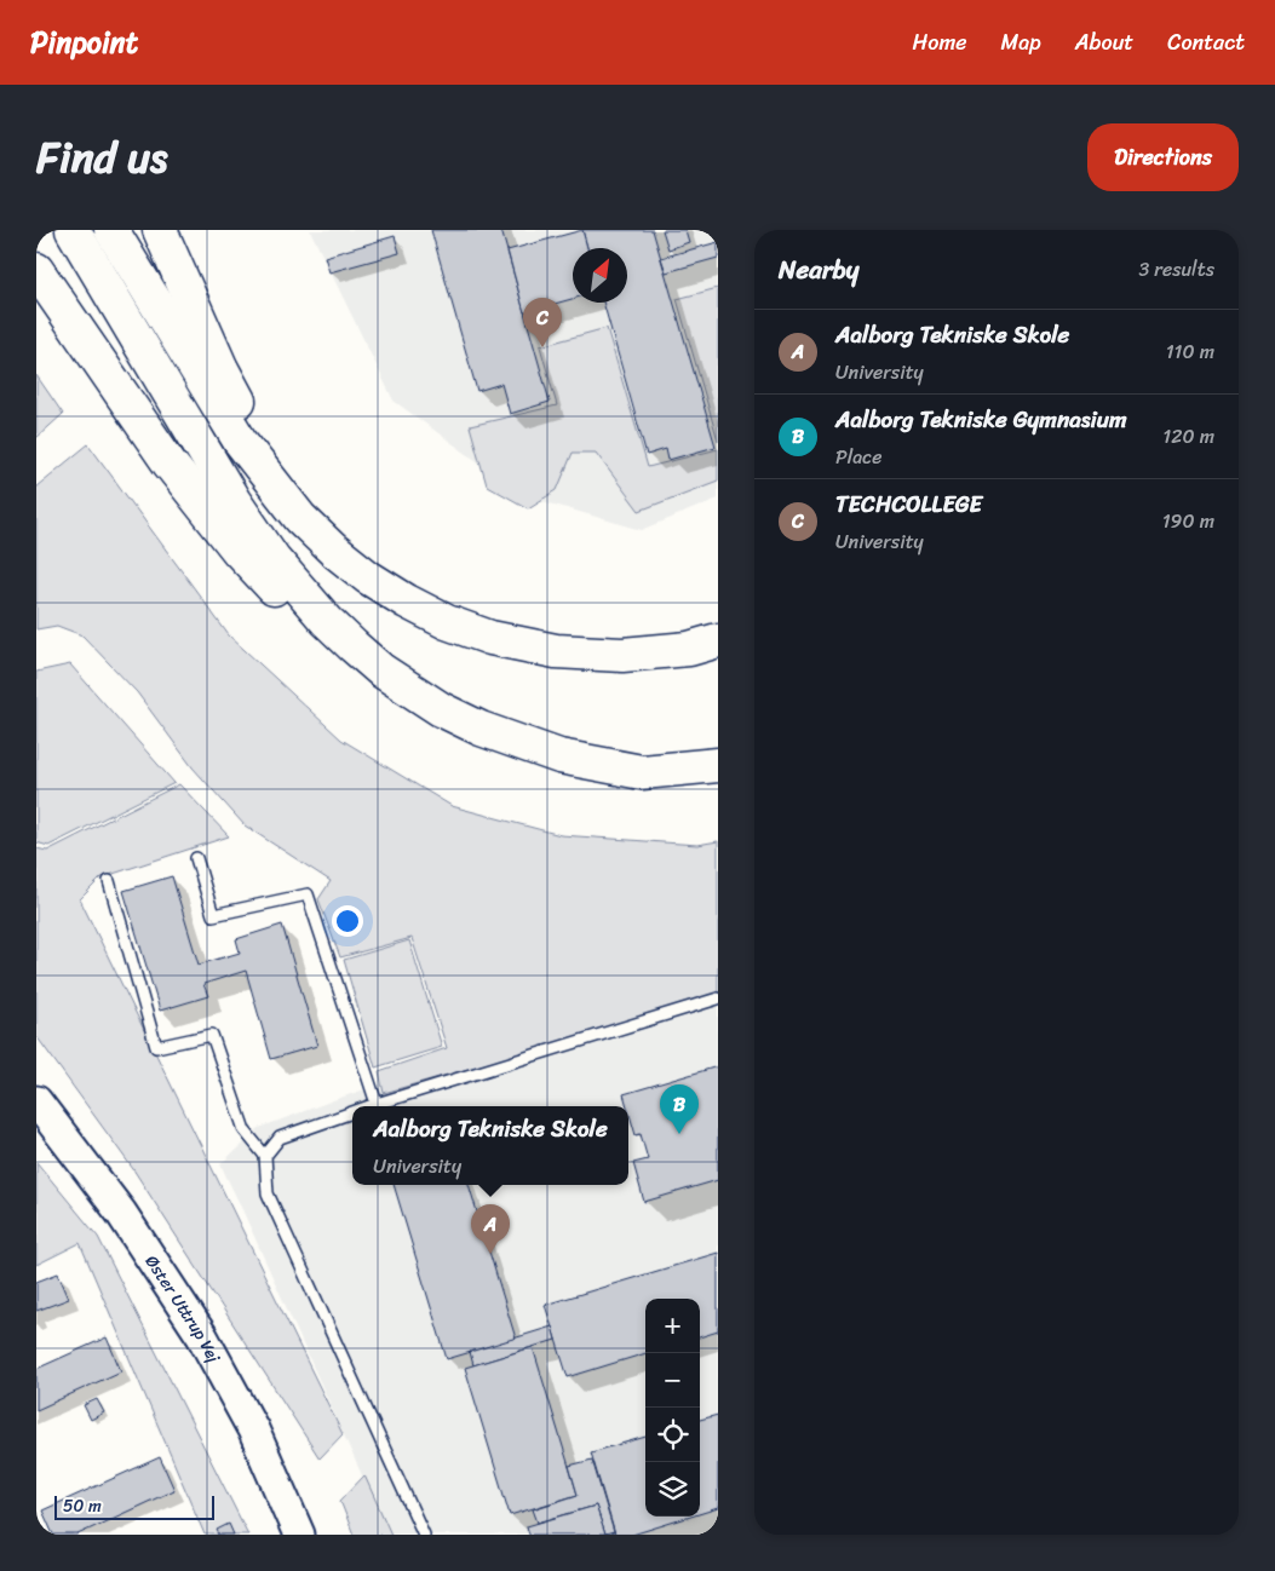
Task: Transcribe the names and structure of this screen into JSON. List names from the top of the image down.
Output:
{
  "streets": {
    "street": ["Øster Uttrup Vej"]
  },
  "scale_bar": "50 m",
  "north": "top right",
  "page": {
    "header": "Pinpoint",
    "nav": [
      "Home",
      "Map",
      "About",
      "Contact"
    ],
    "title": "Find us",
    "buttons": "Directions",
    "heading": ["Nearby", "3 results"],
    "pins": ["C", "B", "A"],
    "list": [
      {
        "mark": "A",
        "name": "Aalborg Tekniske Skole",
        "note": "University",
        "value": "110 m"
      },
      {
        "mark": "B",
        "name": "Aalborg Tekniske Gymnasium",
        "note": "Place",
        "value": "120 m"
      },
      {
        "mark": "C",
        "name": "TECHCOLLEGE",
        "note": "University",
        "value": "190 m"
      }
    ],
    "popup": ["Aalborg Tekniske Skole", "University"],
    "map_buttons": ["+", "−"],
    "scale": "50 m"
  }
}
